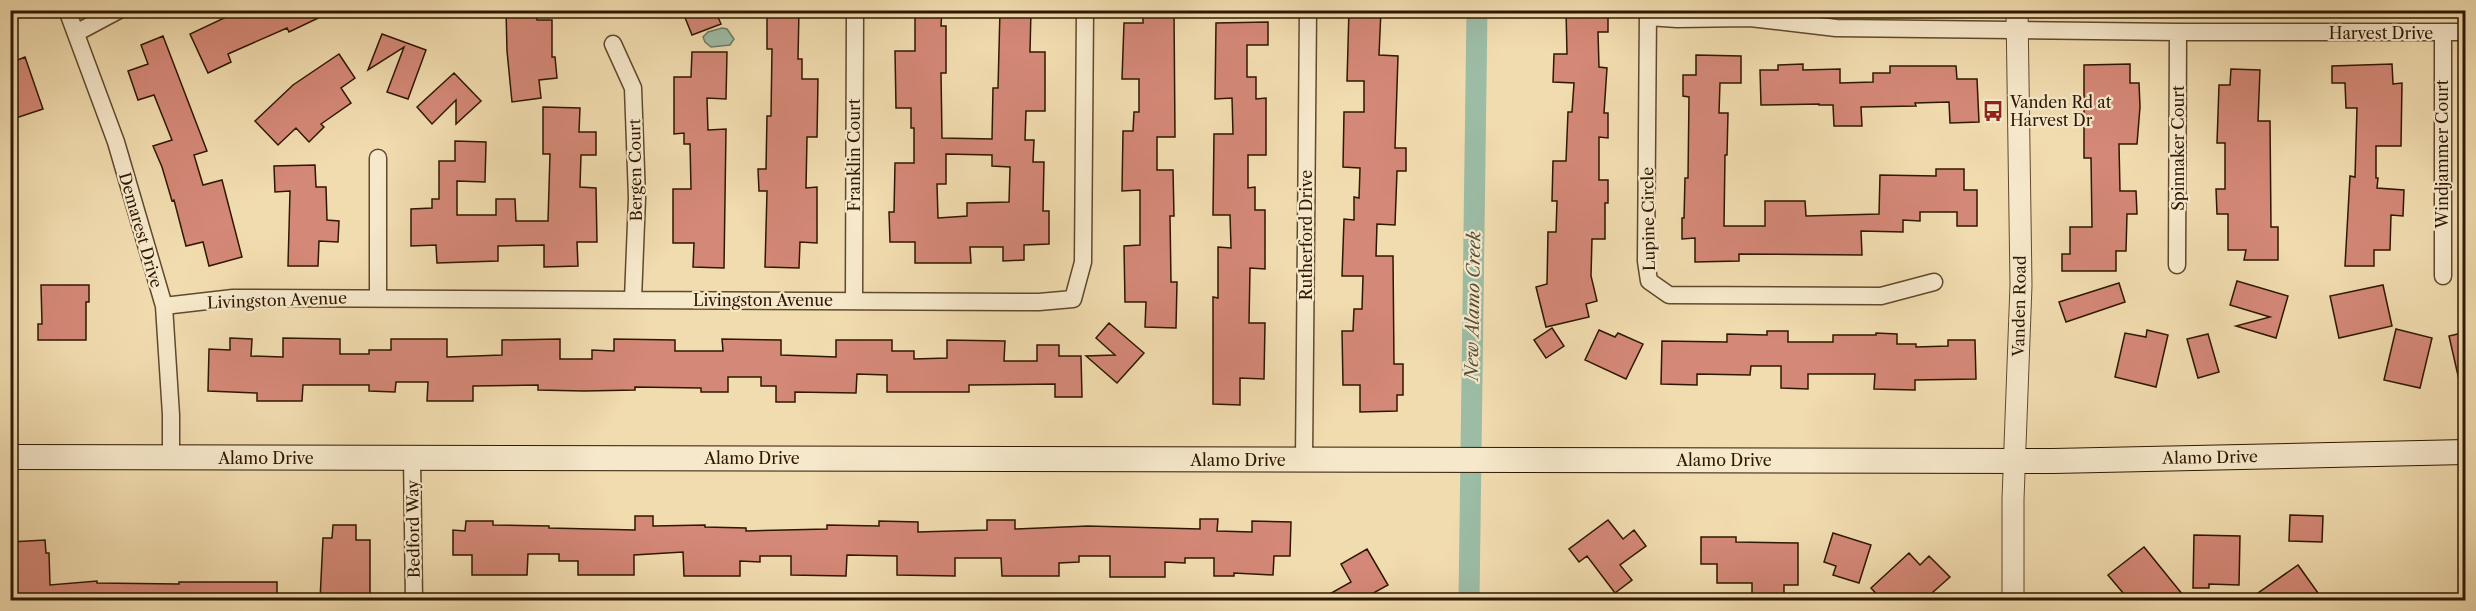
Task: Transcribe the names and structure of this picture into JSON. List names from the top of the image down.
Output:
{
  "streets": {
    "main road": ["Alamo Drive"],
    "street": [
      "Harvest Drive",
      "Spinnaker Court",
      "Windjammer Court",
      "Franklin Court",
      "Bergen Court",
      "Lupine Circle",
      "Demarest Drive",
      "Rutherford Drive",
      "Livingston Avenue",
      "Vanden Road",
      "Bedford Way"
    ]
  },
  "crossings": [
    ["Harvest Drive", "Spinnaker Court"],
    ["Harvest Drive", "Windjammer Court"],
    ["Harvest Drive", "Lupine Circle"],
    ["Harvest Drive", "Vanden Road"],
    ["Franklin Court", "Livingston Avenue"],
    ["Bergen Court", "Livingston Avenue"],
    ["Demarest Drive", "Livingston Avenue"],
    ["Demarest Drive", "Alamo Drive"],
    ["Rutherford Drive", "Alamo Drive"],
    ["Vanden Road", "Alamo Drive"],
    ["Alamo Drive", "Bedford Way"]
  ],
  "water": ["New Alamo Creek"],
  "places": {
    "bus stop": ["Vanden Rd at Harvest Dr"]
  }
}
